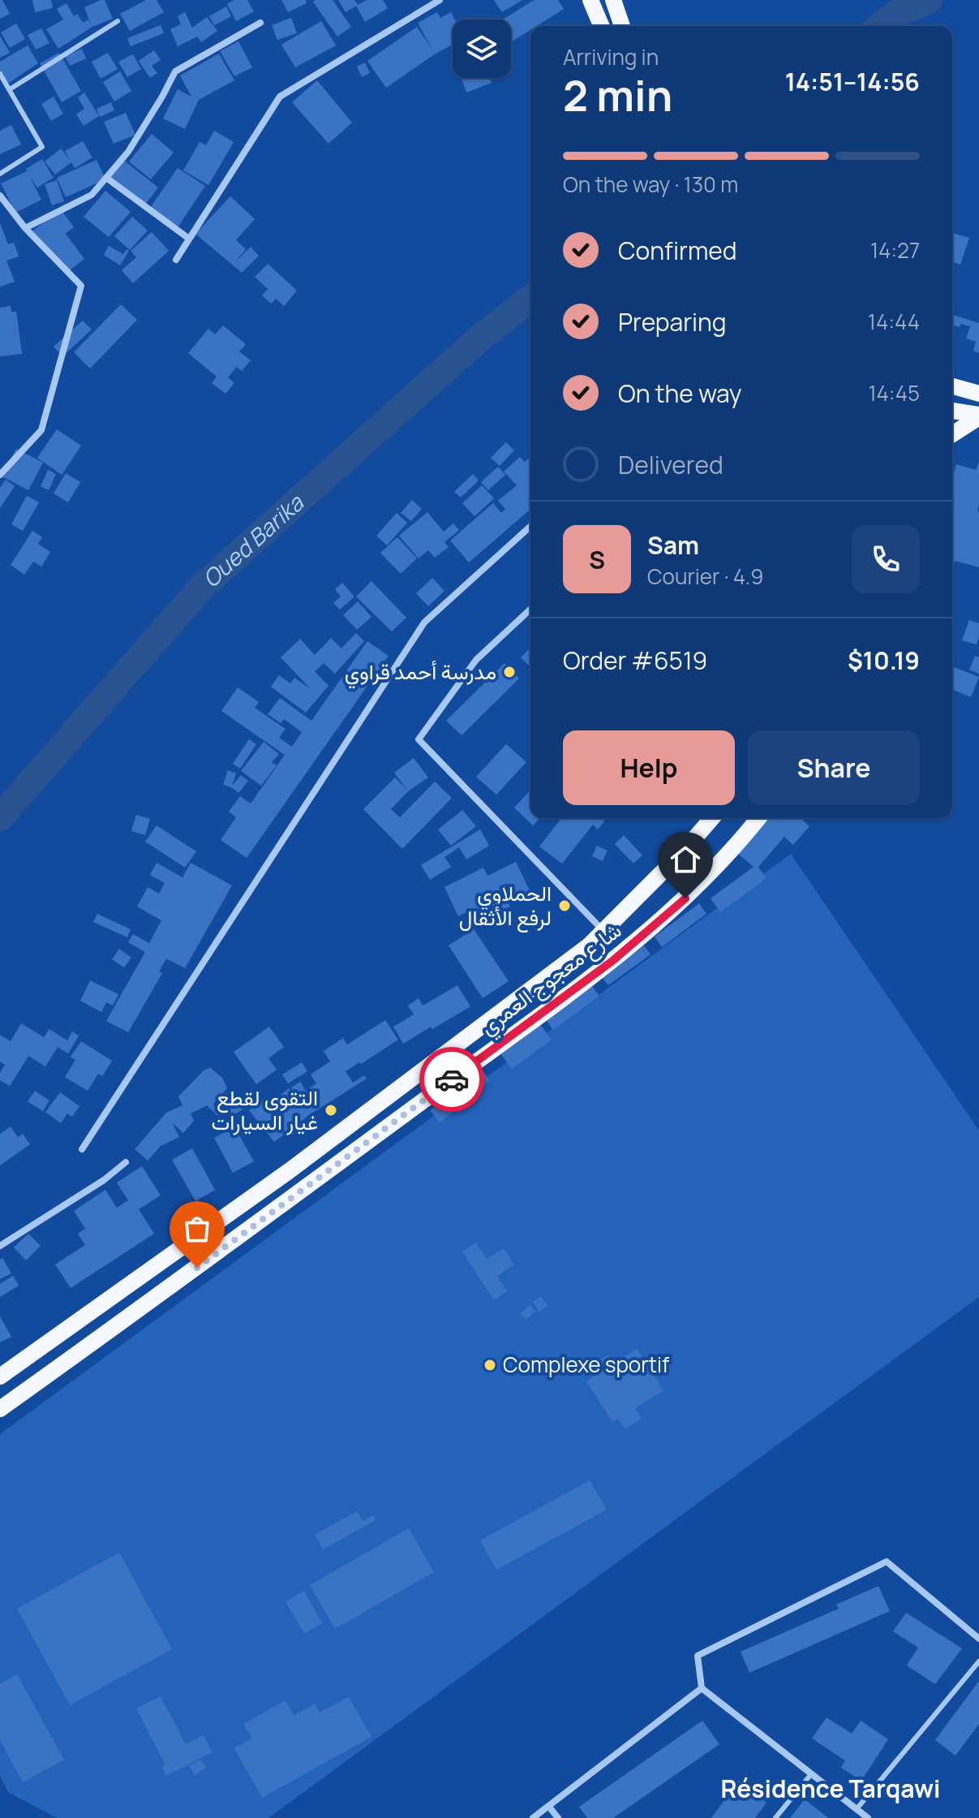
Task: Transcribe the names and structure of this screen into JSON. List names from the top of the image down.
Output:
{
  "streets": {
    "main road": ["شارع معجوج العمري"]
  },
  "districts": ["Résidence Tarqawi"],
  "water": ["Oued Barika"],
  "places": [
    "مدرسة أحمد قراوي",
    "الحملاوي لرفع الأثقال",
    "التقوى لقطع غيار السيارات",
    "Complexe sportif"
  ],
  "page": {
    "heading": ["2 min", "Arriving in", "14:51–14:56"],
    "panel": [
      "Sam",
      "Courier · 4.9",
      "Order #6519",
      "$10.19"
    ],
    "bar": "On the way · 130 m",
    "list": [
      ["Confirmed", "14:27"],
      ["Preparing", "14:44"],
      ["On the way", "14:45"],
      "Delivered"
    ],
    "round": "S",
    "buttons": ["Help", "Share"]
  }
}
